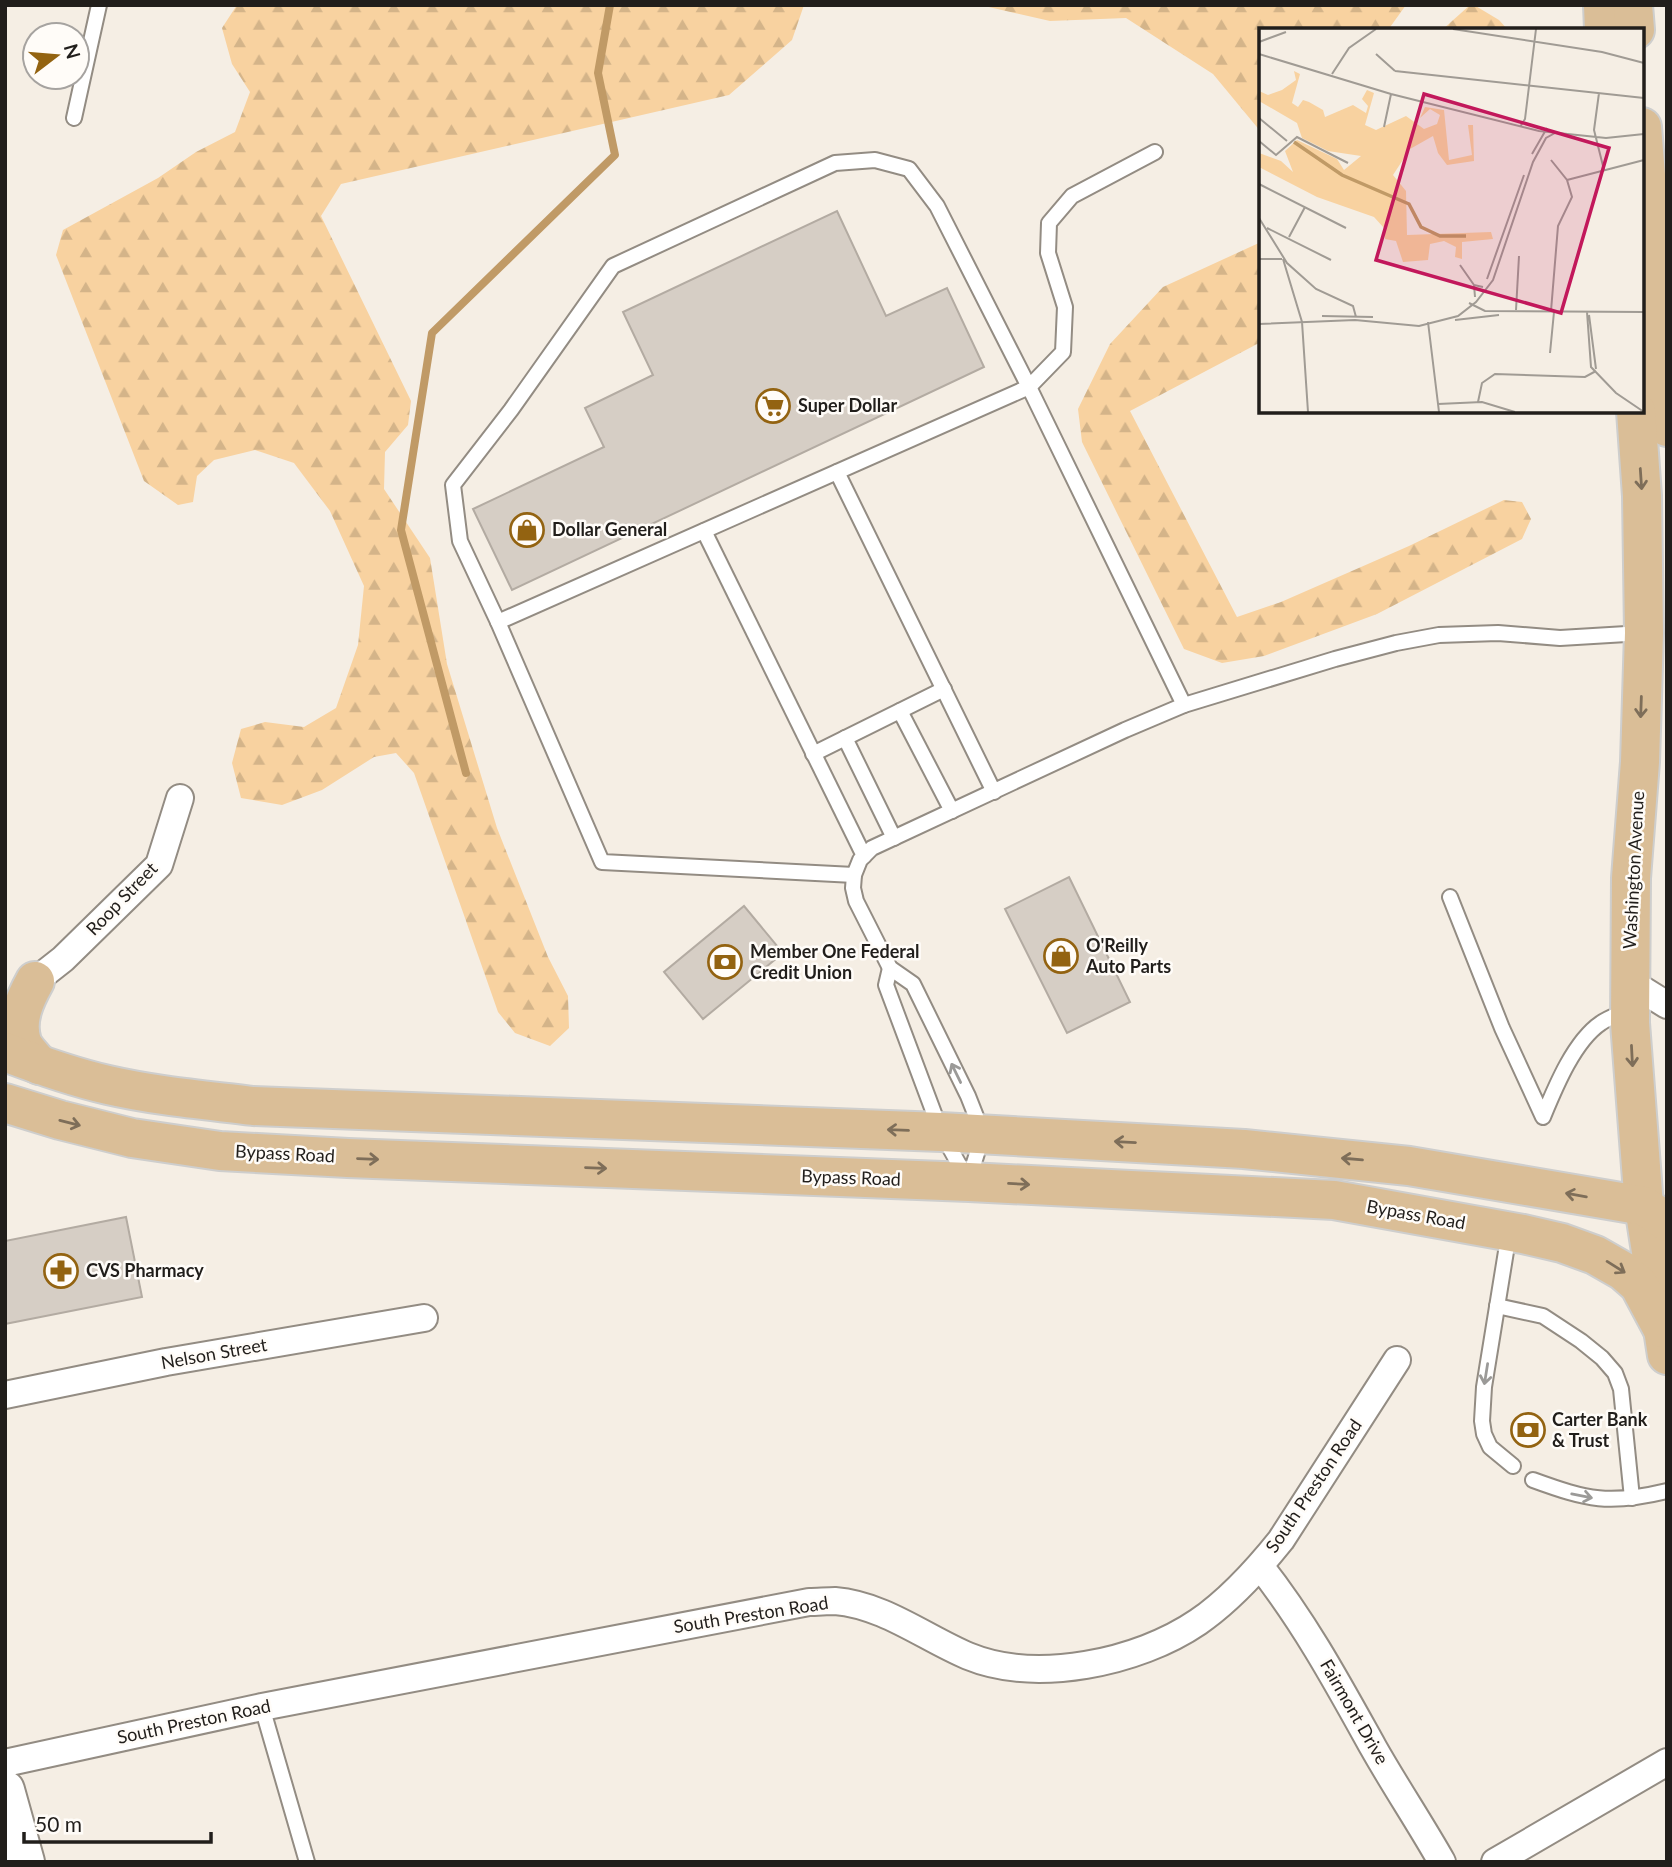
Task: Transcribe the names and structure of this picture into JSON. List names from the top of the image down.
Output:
{
  "streets": {
    "main road": ["Washington Avenue", "Bypass Road"],
    "street": [
      "Roop Street",
      "Nelson Street",
      "South Preston Road",
      "Fairmont Drive"
    ]
  },
  "crossings": [
    ["Washington Avenue", "Bypass Road"],
    ["South Preston Road", "Fairmont Drive"]
  ],
  "one_way": ["Washington Avenue"],
  "places": {
    "supermarket": ["Super Dollar"],
    "shop": ["Dollar General", "O'Reilly Auto Parts"],
    "bank": ["Member One Federal Credit Union", "Carter Bank & Trust"],
    "pharmacy": ["CVS Pharmacy"]
  },
  "scale_bar": "50 m",
  "north": "right"
}
